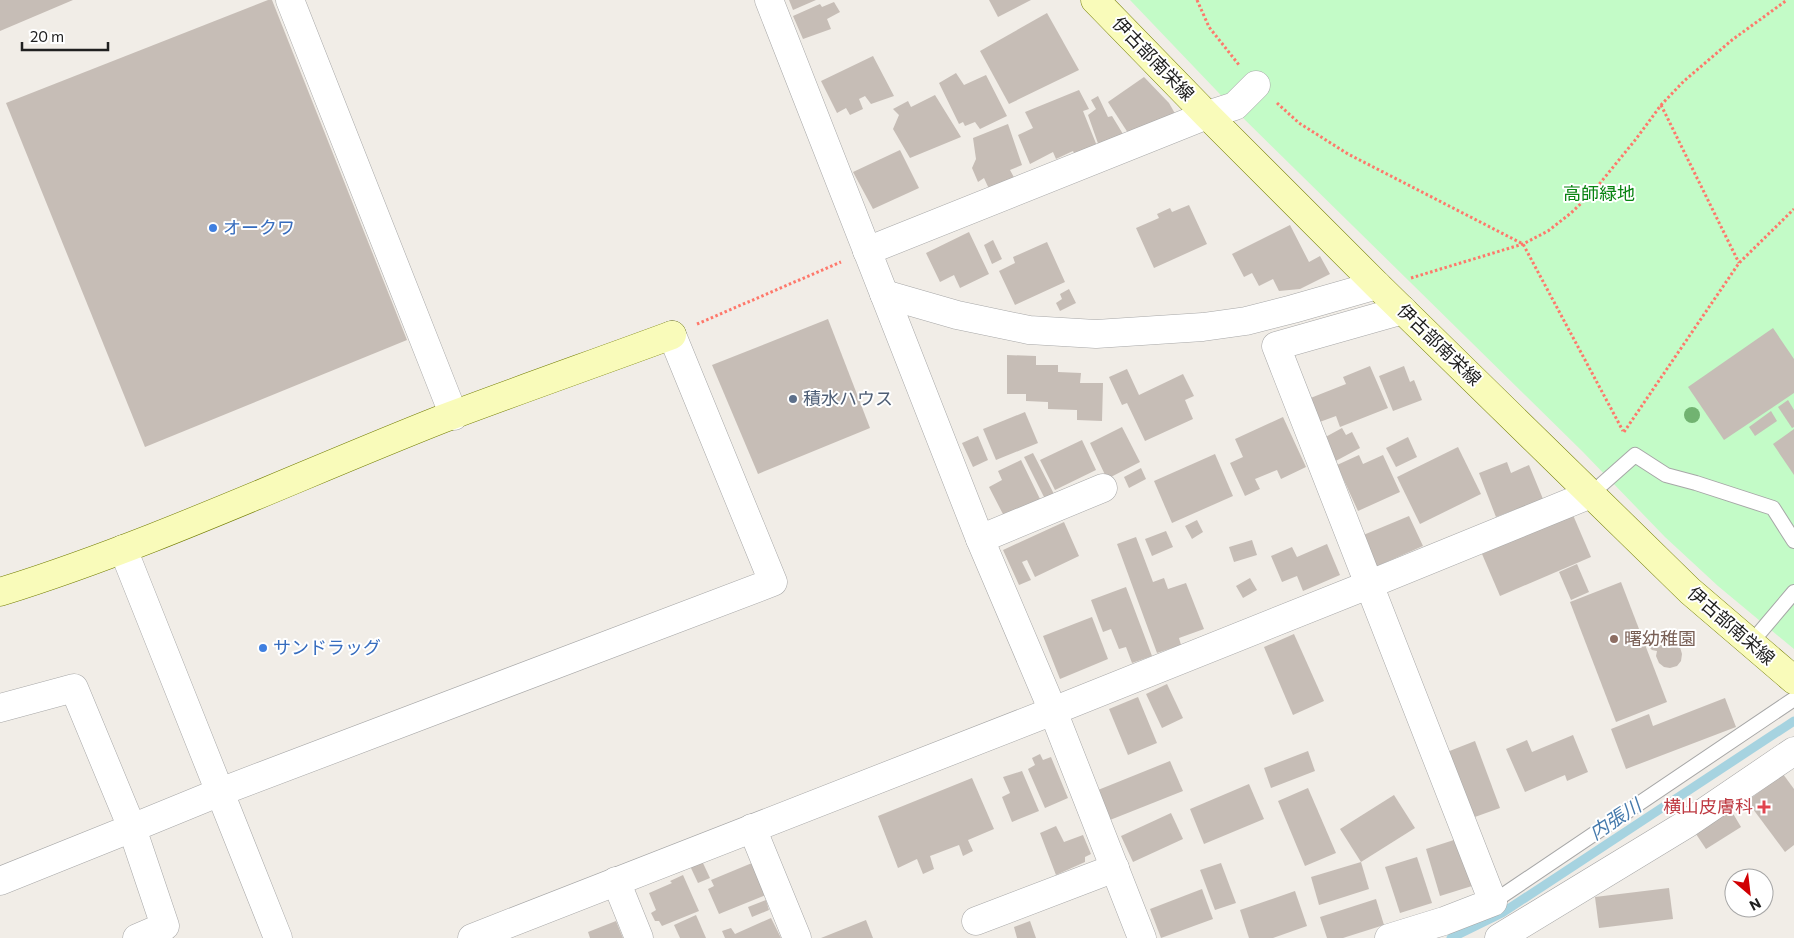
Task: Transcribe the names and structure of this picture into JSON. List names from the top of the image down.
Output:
{
  "streets": {
    "main road": ["伊古部南栄線"]
  },
  "water": ["内張川"],
  "parks": ["高師緑地"],
  "places": {
    "other": [
      "オークワ",
      "積水ハウス",
      "曙幼稚園",
      "サンドラッグ"
    ],
    "health": ["横山皮膚科"]
  },
  "scale_bar": "20 m",
  "north": "bottom right"
}
